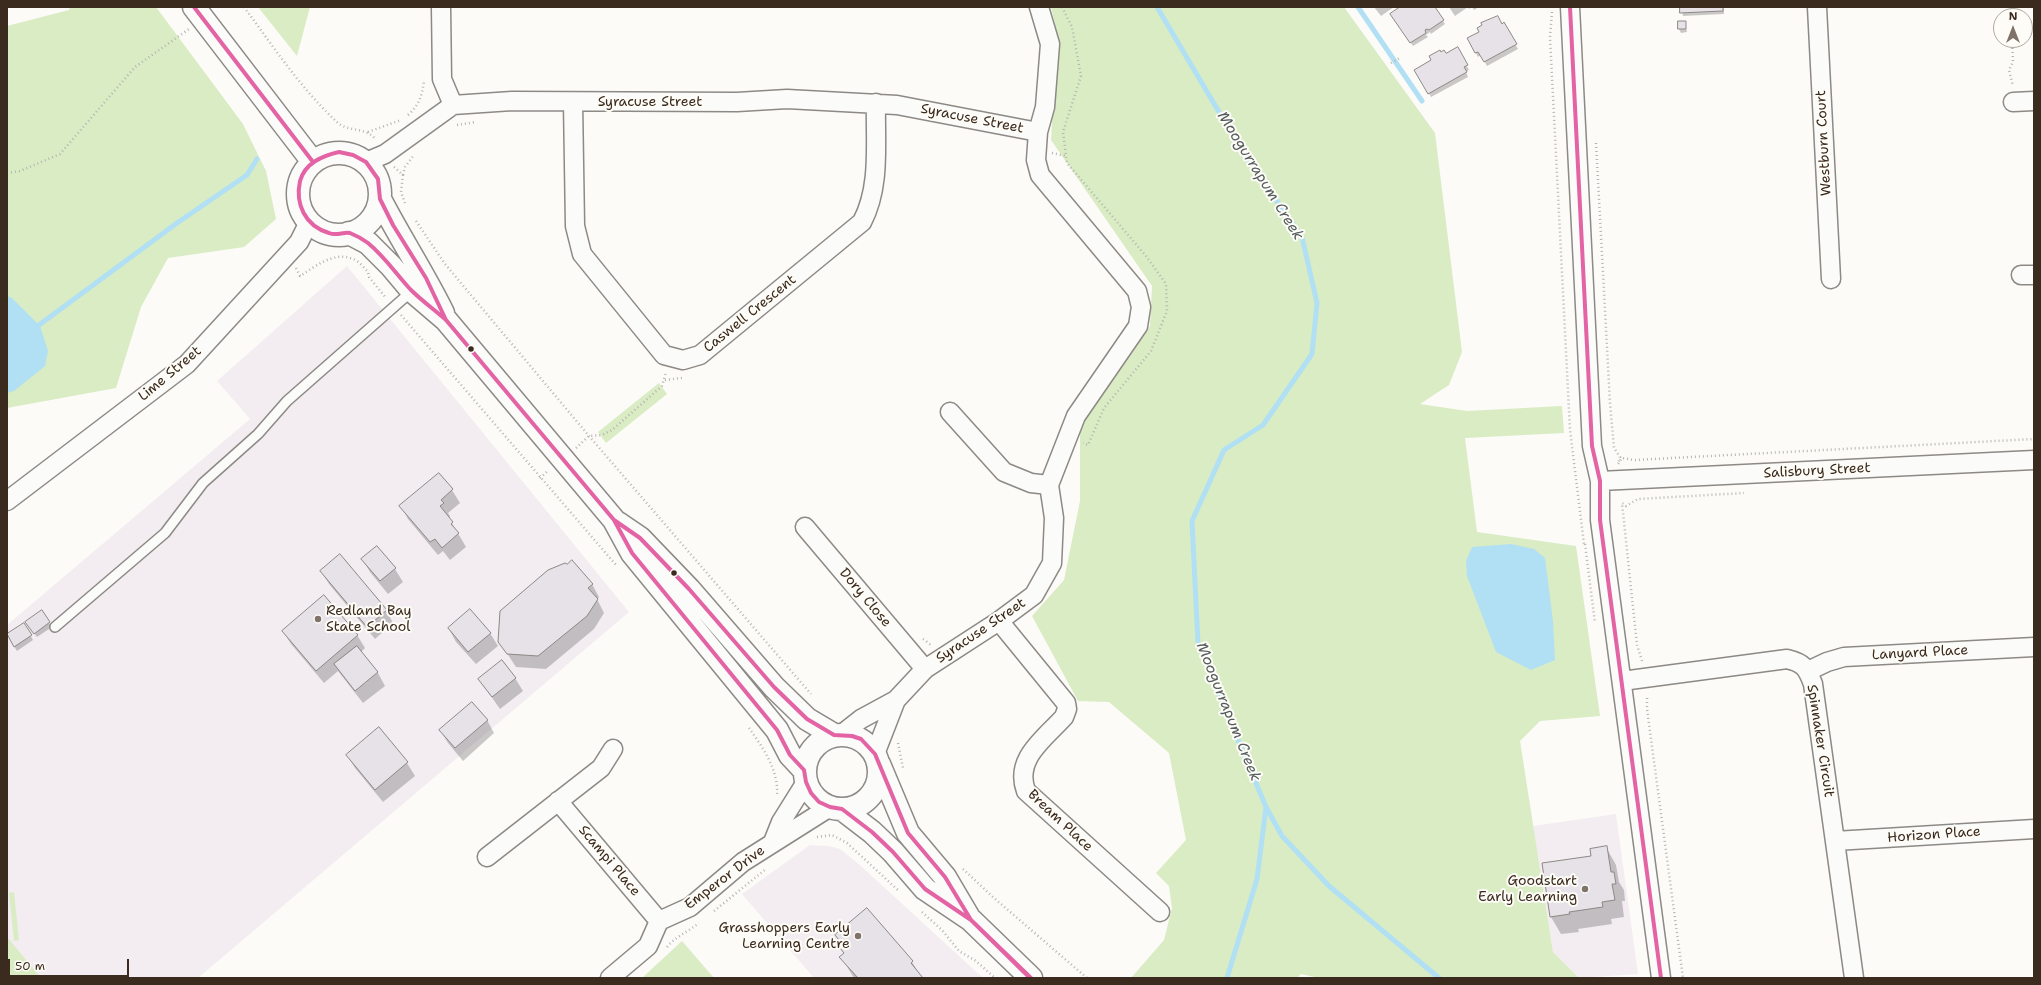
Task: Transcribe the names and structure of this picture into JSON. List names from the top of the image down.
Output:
{
  "streets": {
    "street": [
      "Syracuse Street",
      "Westburn Court",
      "Caswell Crescent",
      "Lime Street",
      "Salisbury Street",
      "Dory Close",
      "Lanyard Place",
      "Spinnaker Circuit",
      "Bream Place",
      "Horizon Place",
      "Scampi Place",
      "Emperor Drive"
    ]
  },
  "crossings": [
    ["Syracuse Street", "Caswell Crescent"],
    ["Syracuse Street", "Dory Close"],
    ["Syracuse Street", "Bream Place"],
    ["Lanyard Place", "Spinnaker Circuit"],
    ["Spinnaker Circuit", "Horizon Place"],
    ["Scampi Place", "Emperor Drive"]
  ],
  "water": ["Moogurrapum Creek"],
  "places": ["Redland Bay State School", "Goodstart Early Learning", "Grasshoppers Early Learning Centre"],
  "scale_bar": "50 m",
  "north": "top"
}
